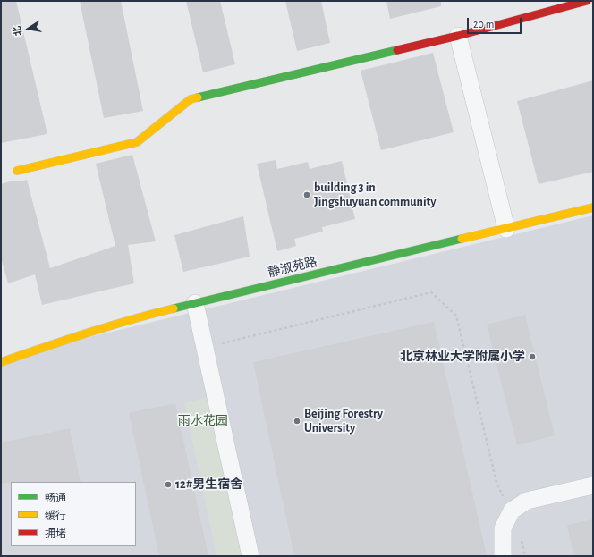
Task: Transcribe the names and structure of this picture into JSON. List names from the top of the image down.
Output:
{
  "streets": {
    "street": ["静淑苑路"]
  },
  "parks": ["雨水花园"],
  "places": [
    "building 3 in Jingshuyuan community",
    "北京林业大学附属小学",
    "Beijing Forestry University",
    "12#男生宿舍"
  ],
  "legend": ["畅通", "缓行", "拥堵"],
  "scale_bar": "20 m",
  "north": "left"
}
